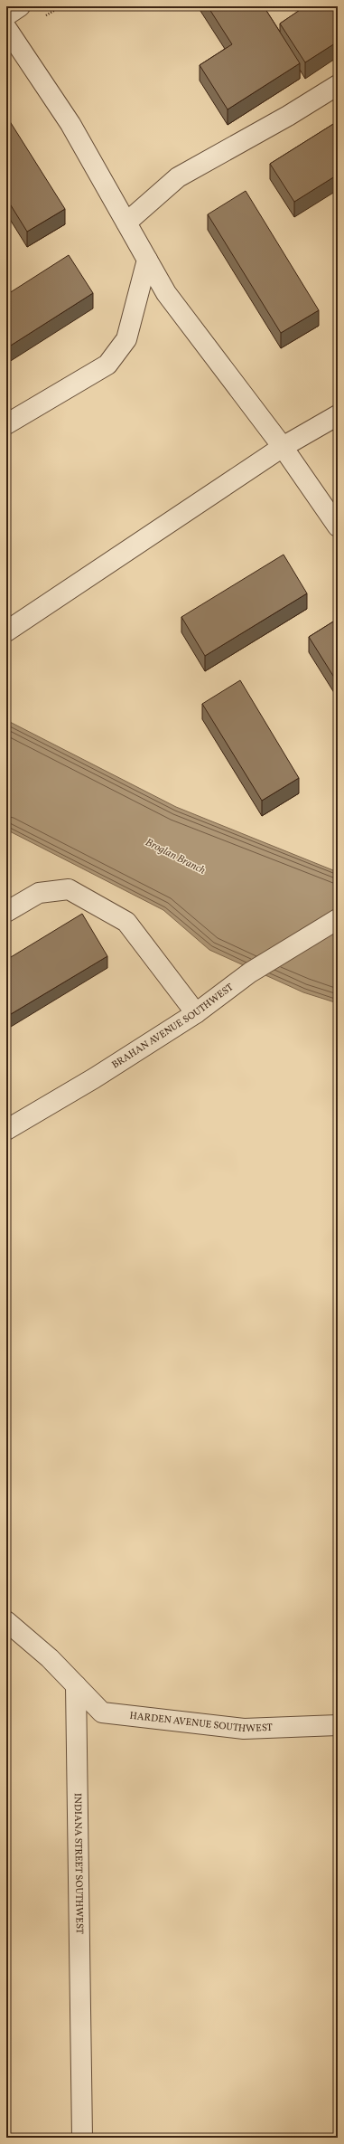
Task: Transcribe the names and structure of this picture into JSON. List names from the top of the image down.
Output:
{
  "streets": {
    "street": ["BRAHAN AVENUE SOUTHWEST", "HARDEN AVENUE SOUTHWEST", "INDIANA STREET SOUTHWEST"]
  },
  "crossings": [
    ["HARDEN AVENUE SOUTHWEST", "INDIANA STREET SOUTHWEST"]
  ],
  "water": ["Broglan Branch"]
}
